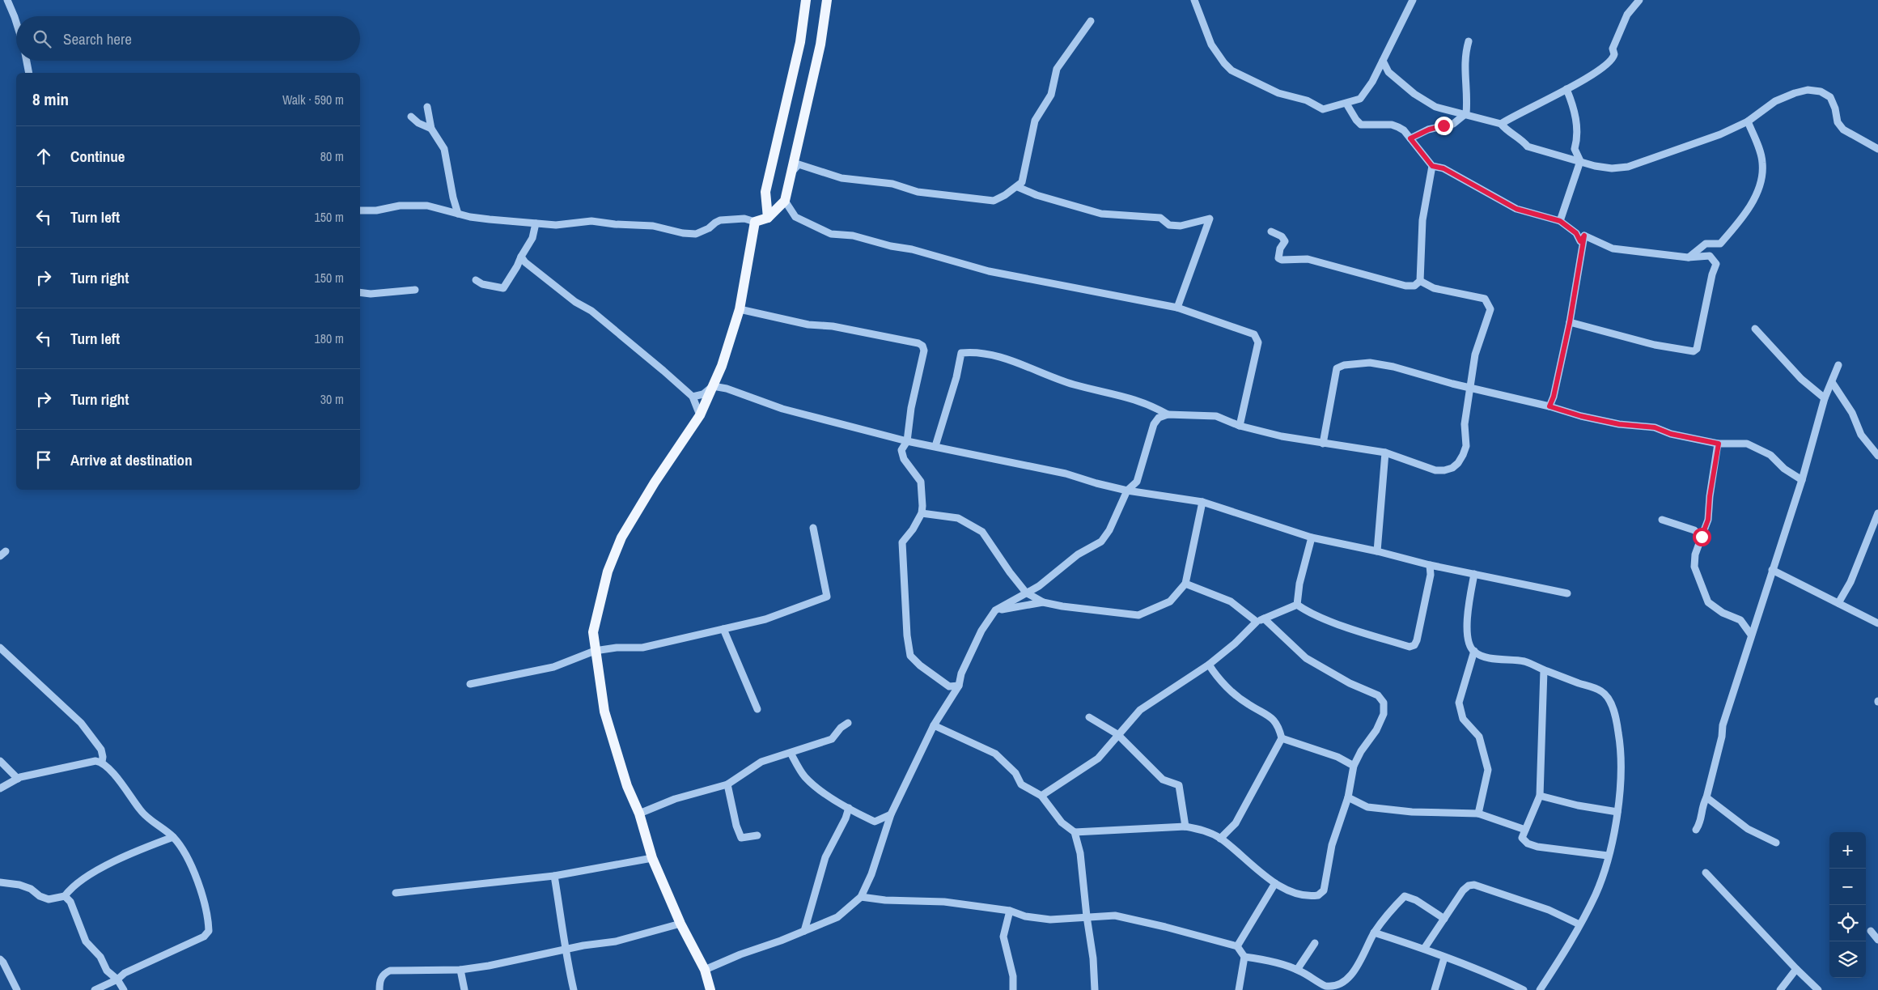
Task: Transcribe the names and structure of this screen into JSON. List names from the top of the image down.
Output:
{
  "page": {
    "search": "Search here",
    "heading": ["8 min", "Walk · 590 m"],
    "list": [
      ["Continue", "80 m"],
      ["Turn left", "150 m"],
      ["Turn right", "150 m"],
      ["Turn left", "180 m"],
      ["Turn right", "30 m"],
      "Arrive at destination"
    ],
    "map_buttons": ["+", "−"]
  }
}
